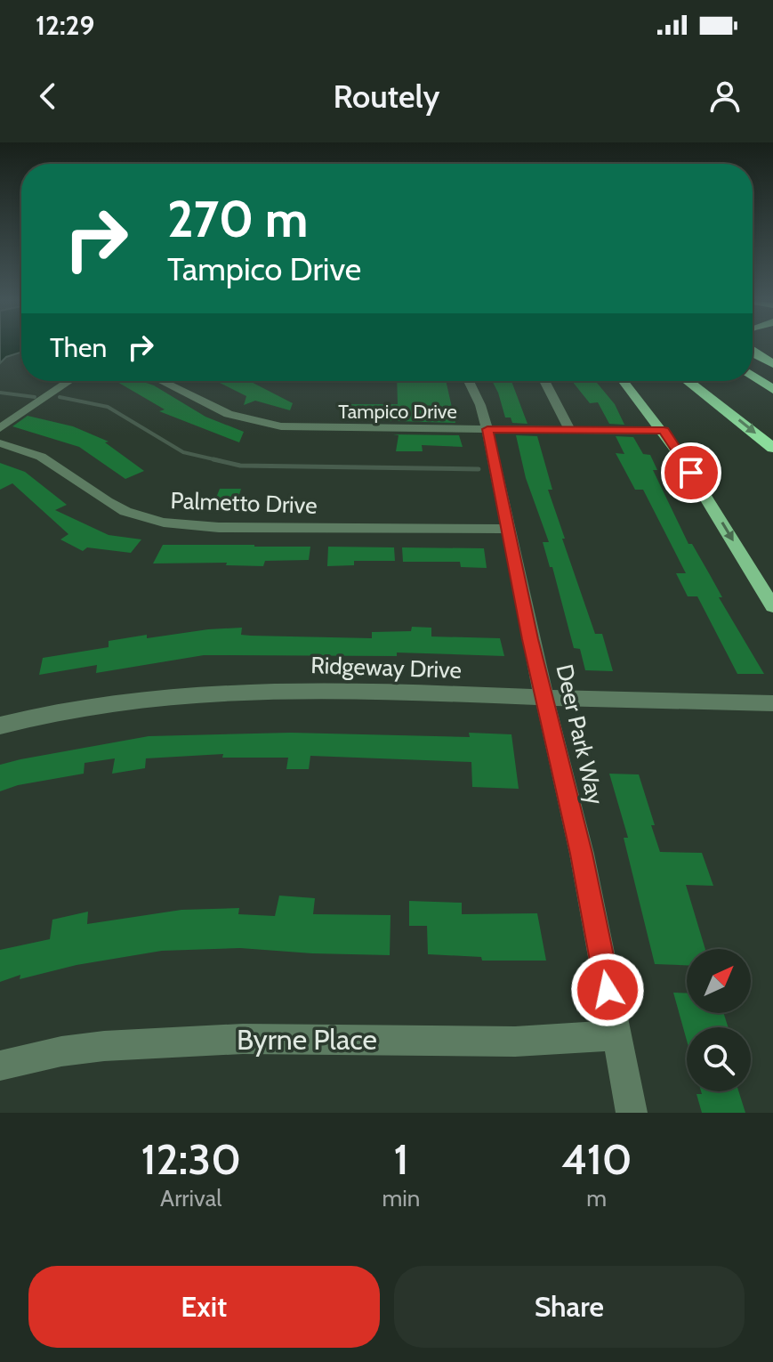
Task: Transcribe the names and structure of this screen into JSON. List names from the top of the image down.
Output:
{
  "streets": {
    "street": [
      "Tampico Drive",
      "Palmetto Drive",
      "Ridgeway Drive",
      "Deer Park Way",
      "Byrne Place"
    ]
  },
  "crossings": [
    ["Tampico Drive", "Deer Park Way"],
    ["Palmetto Drive", "Deer Park Way"],
    ["Ridgeway Drive", "Deer Park Way"],
    ["Deer Park Way", "Byrne Place"]
  ],
  "north": "top right",
  "page": {
    "status": "12:29",
    "header": "Routely",
    "turn": ["270 m", "Tampico Drive"],
    "then": "Then",
    "eta": [
      "12:30",
      "Arrival",
      "1",
      "min",
      "410",
      "m"
    ],
    "buttons": ["Exit", "Share"]
  }
}
